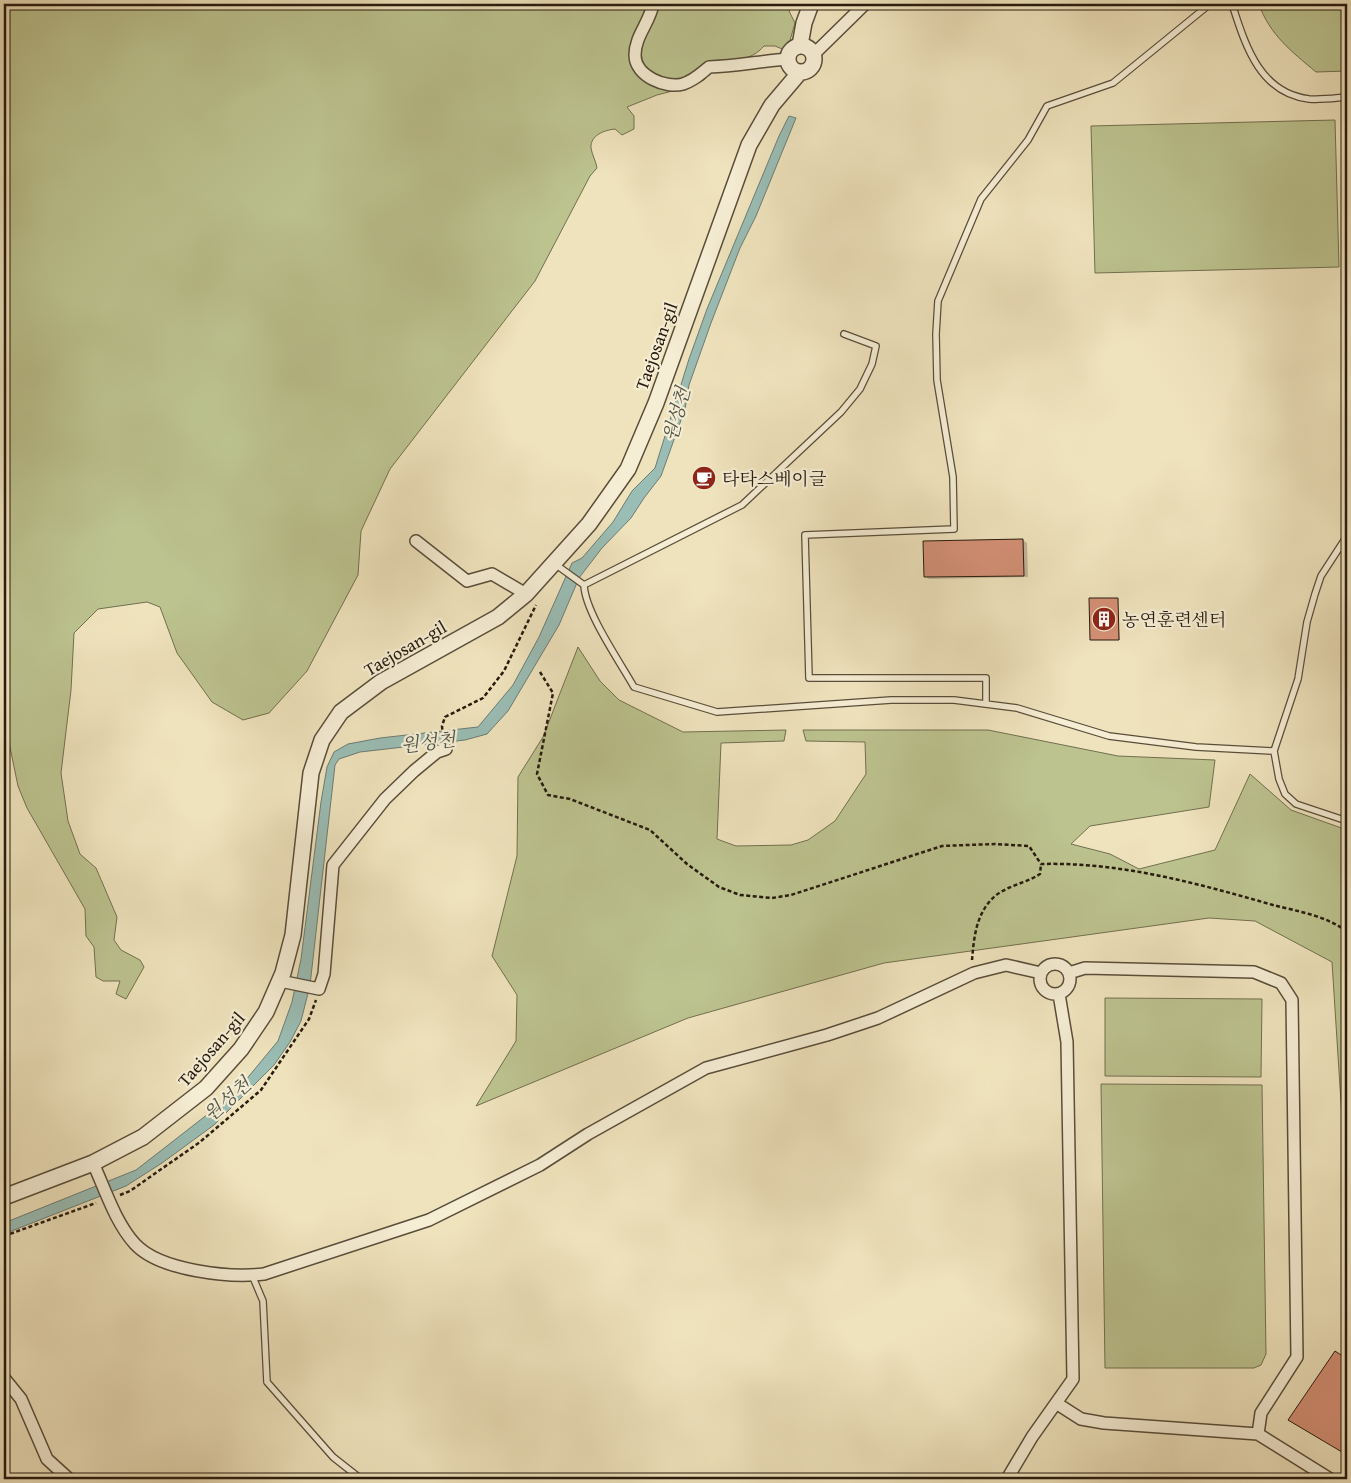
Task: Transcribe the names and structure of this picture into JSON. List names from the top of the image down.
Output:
{
  "streets": {
    "street": ["Taejosan-gil"]
  },
  "water": ["원성천"],
  "places": {
    "cafe": ["타타스베이글"],
    "building": ["농연훈련센터"]
  }
}
